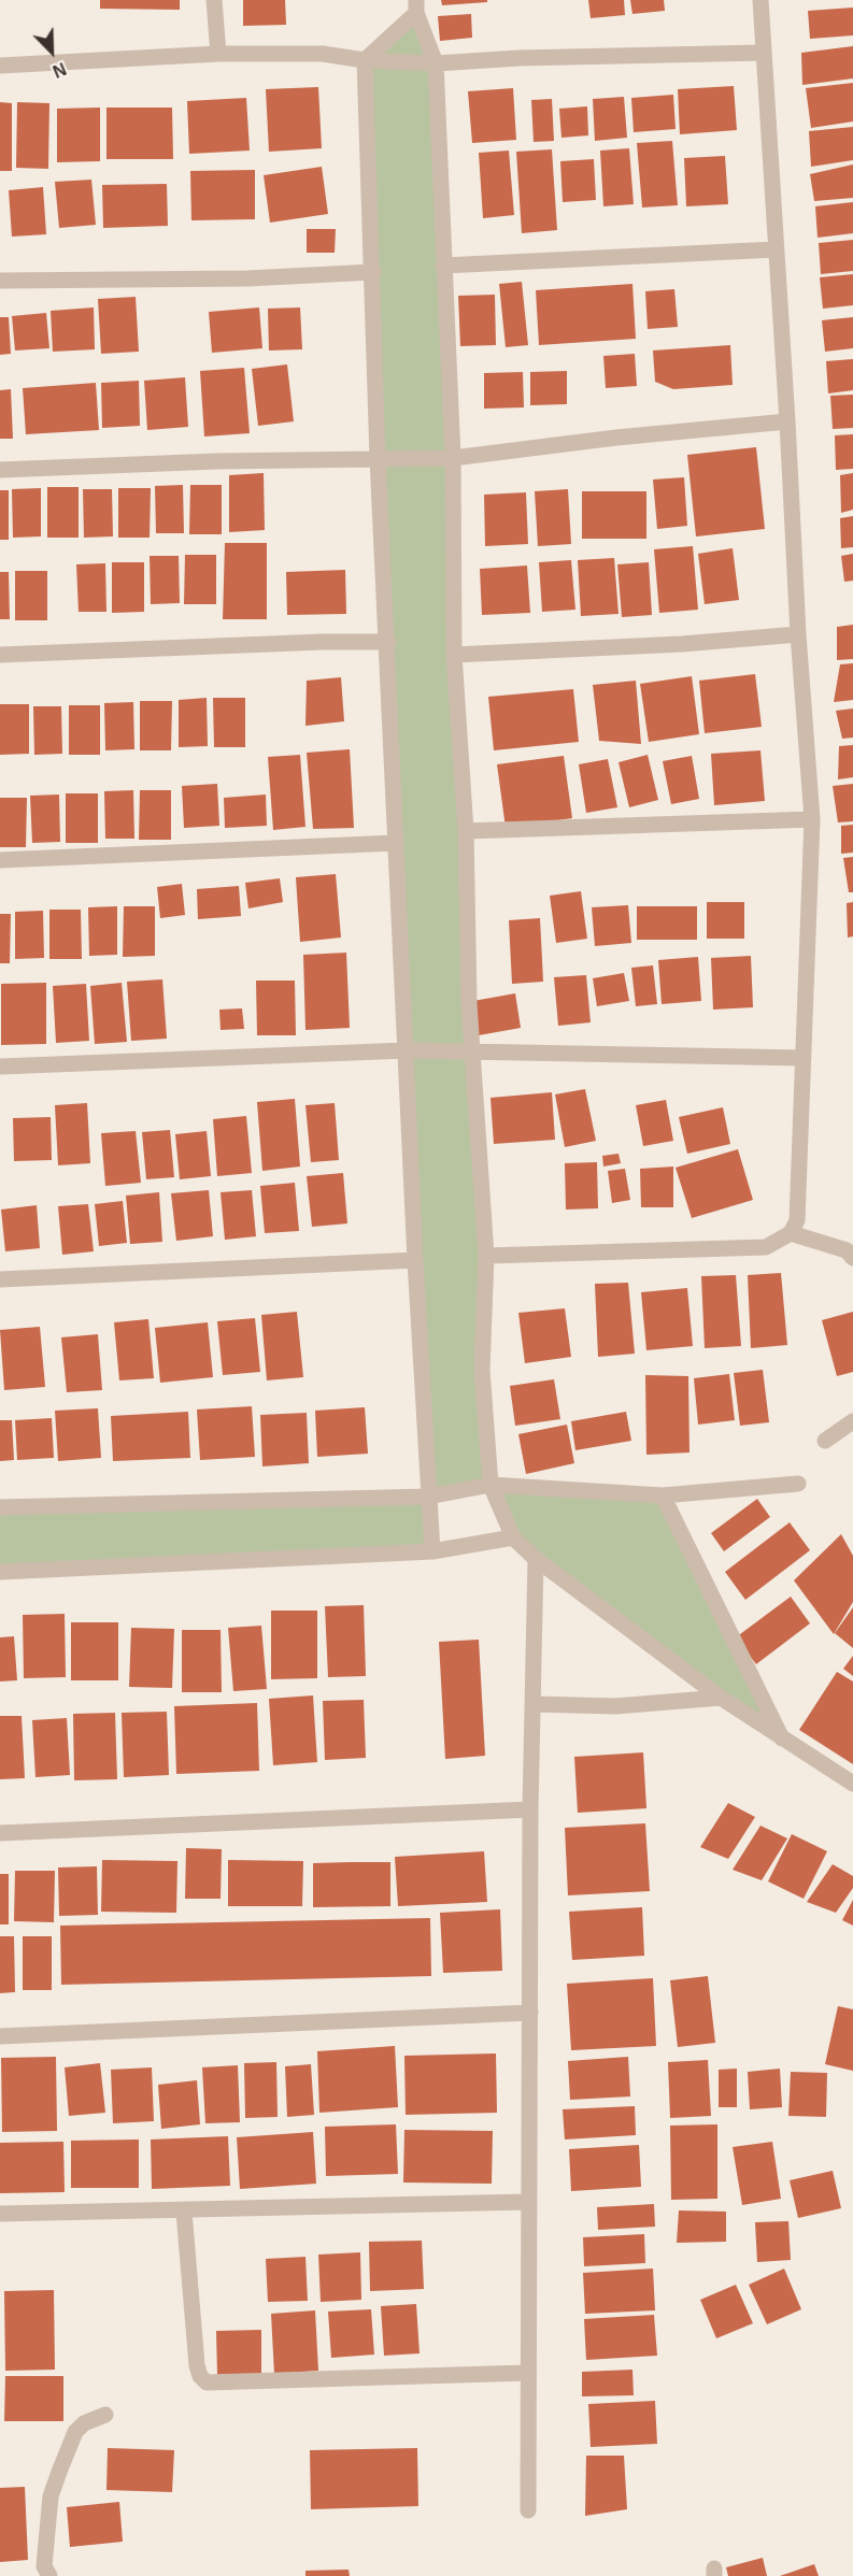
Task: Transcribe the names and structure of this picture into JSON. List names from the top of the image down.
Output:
{
  "north": "bottom right"
}
